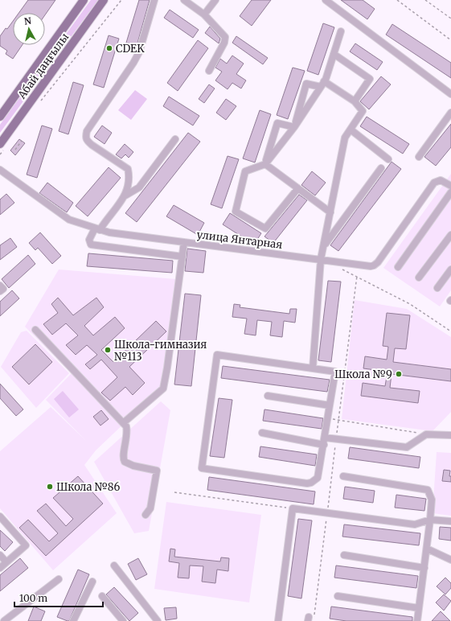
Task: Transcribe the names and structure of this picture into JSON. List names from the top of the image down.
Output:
{
  "streets": {
    "main road": ["Абай даңғылы"],
    "street": ["улица Янтарная"]
  },
  "places": [
    "CDEK",
    "Школа-гимназия №113",
    "Школа №9",
    "Школа №86"
  ],
  "scale_bar": "100 m",
  "north": "top"
}
